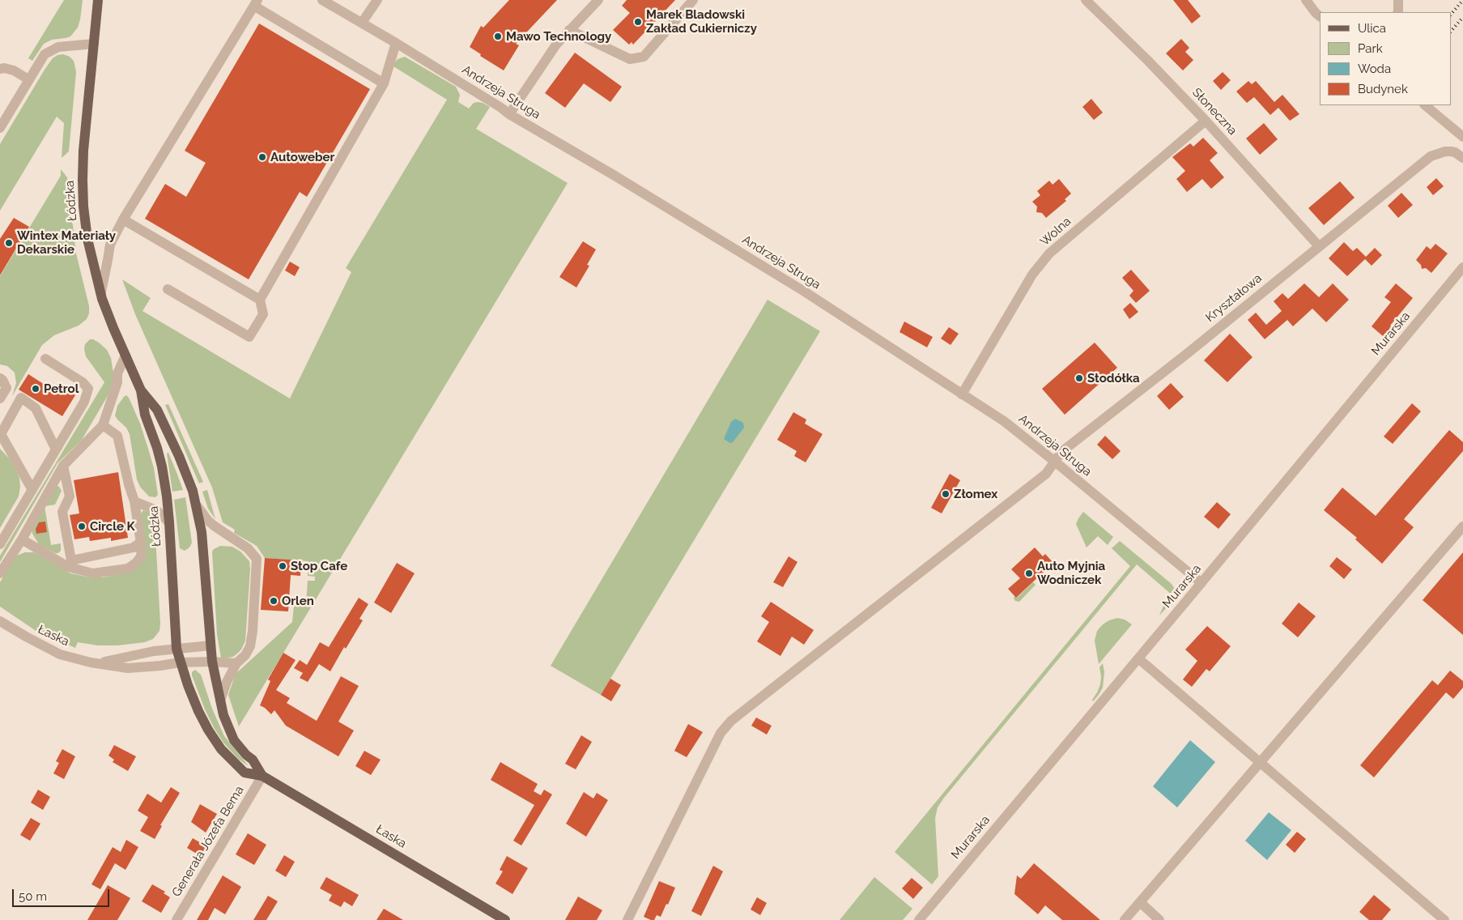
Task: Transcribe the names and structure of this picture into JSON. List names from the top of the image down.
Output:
{
  "streets": {
    "main road": ["Łódzka", "Łaska"],
    "street": [
      "Andrzeja Struga",
      "Słoneczna",
      "Wolna",
      "Kryształowa",
      "Murarska",
      "Generała Józefa Bema"
    ]
  },
  "crossings": [
    ["Andrzeja Struga", "Wolna"],
    ["Andrzeja Struga", "Kryształowa"],
    ["Andrzeja Struga", "Murarska"],
    ["Słoneczna", "Wolna"],
    ["Słoneczna", "Kryształowa"],
    ["Łódzka", "Łaska"],
    ["Łaska", "Generała Józefa Bema"]
  ],
  "places": [
    "Marek Bladowski Zakład Cukierniczy",
    "Mawo Technology",
    "Autoweber",
    "Wintex Materiały Dekarskie",
    "Stodółka",
    "Petrol",
    "Złomex",
    "Circle K",
    "Stop Cafe",
    "Auto Myjnia Wodniczek",
    "Orlen"
  ],
  "legend": [
    "Ulica",
    "Park",
    "Woda",
    "Budynek"
  ],
  "scale_bar": "50 m"
}
